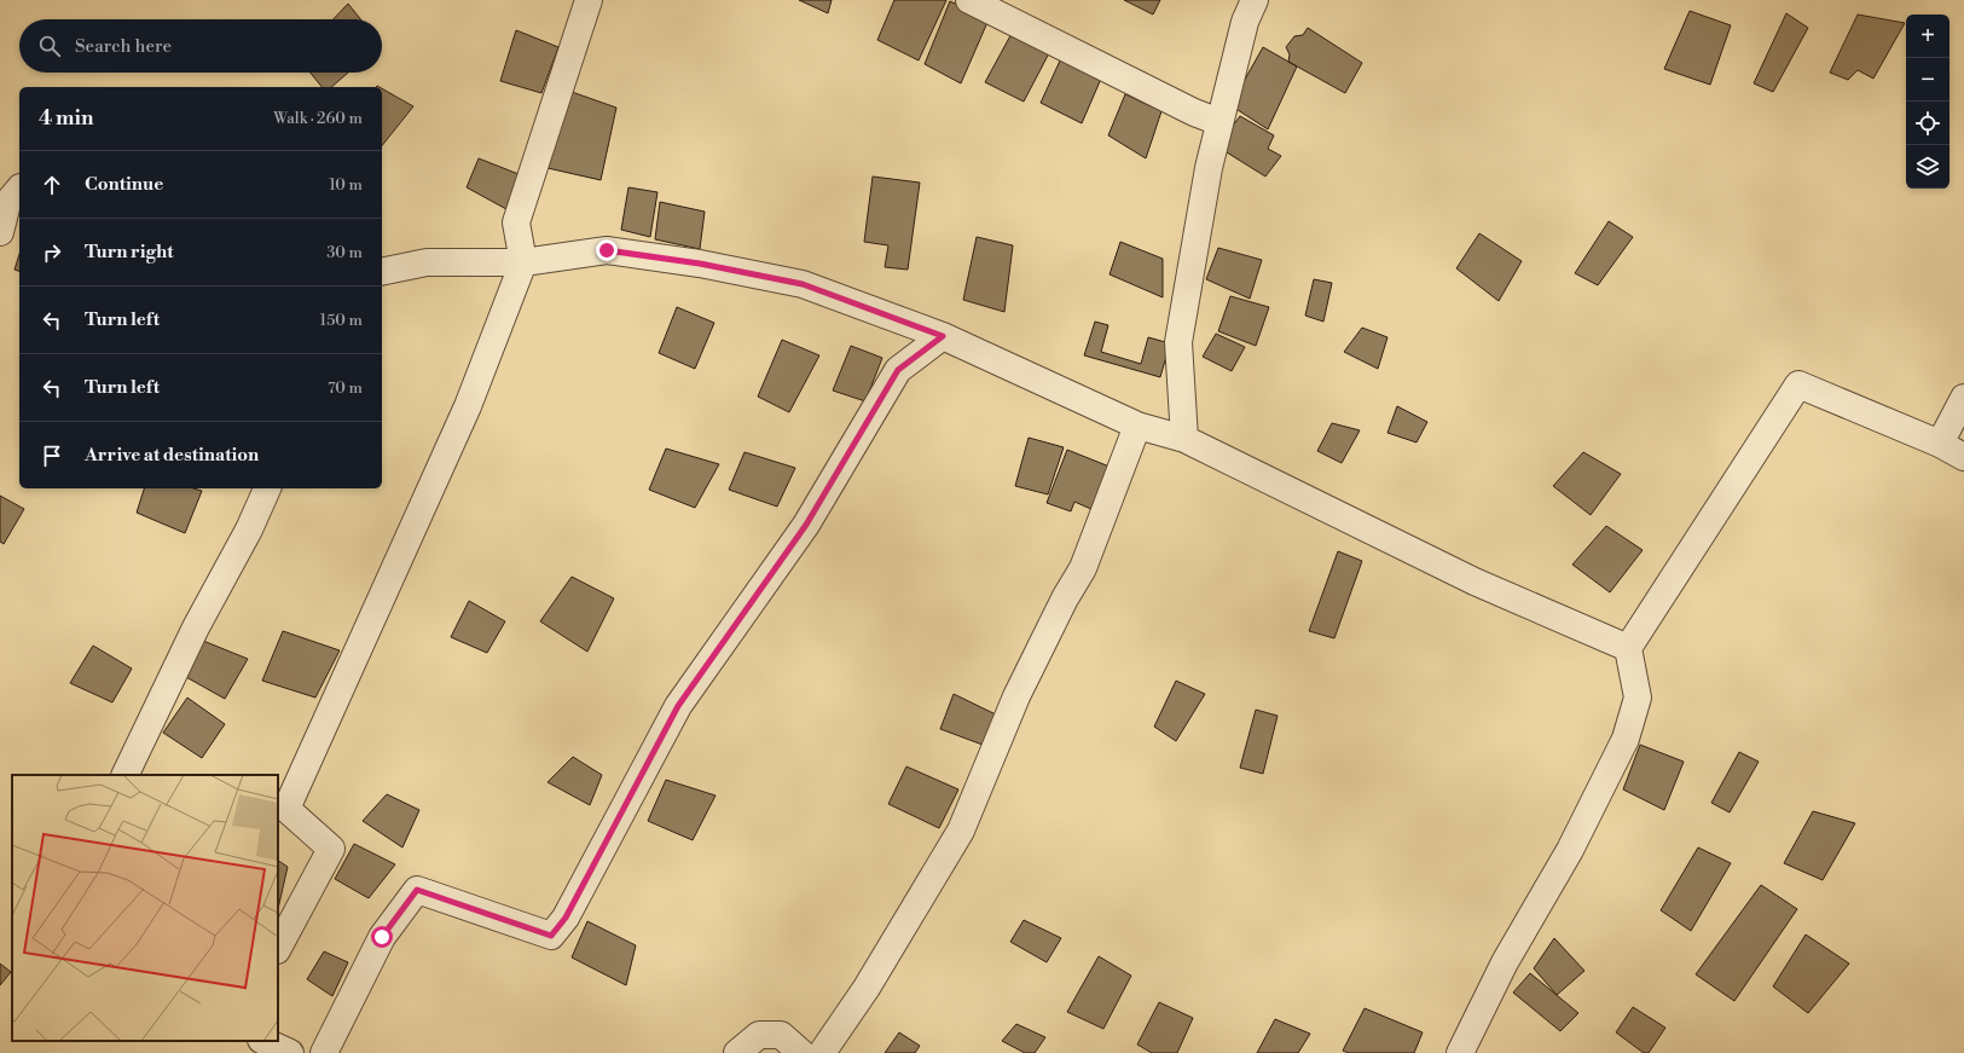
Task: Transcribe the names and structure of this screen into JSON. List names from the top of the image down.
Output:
{
  "page": {
    "map_buttons": ["+", "−"],
    "search": "Search here",
    "heading": ["4 min", "Walk · 260 m"],
    "list": [
      ["Continue", "10 m"],
      ["Turn right", "30 m"],
      ["Turn left", "150 m"],
      ["Turn left", "70 m"],
      "Arrive at destination"
    ]
  }
}
